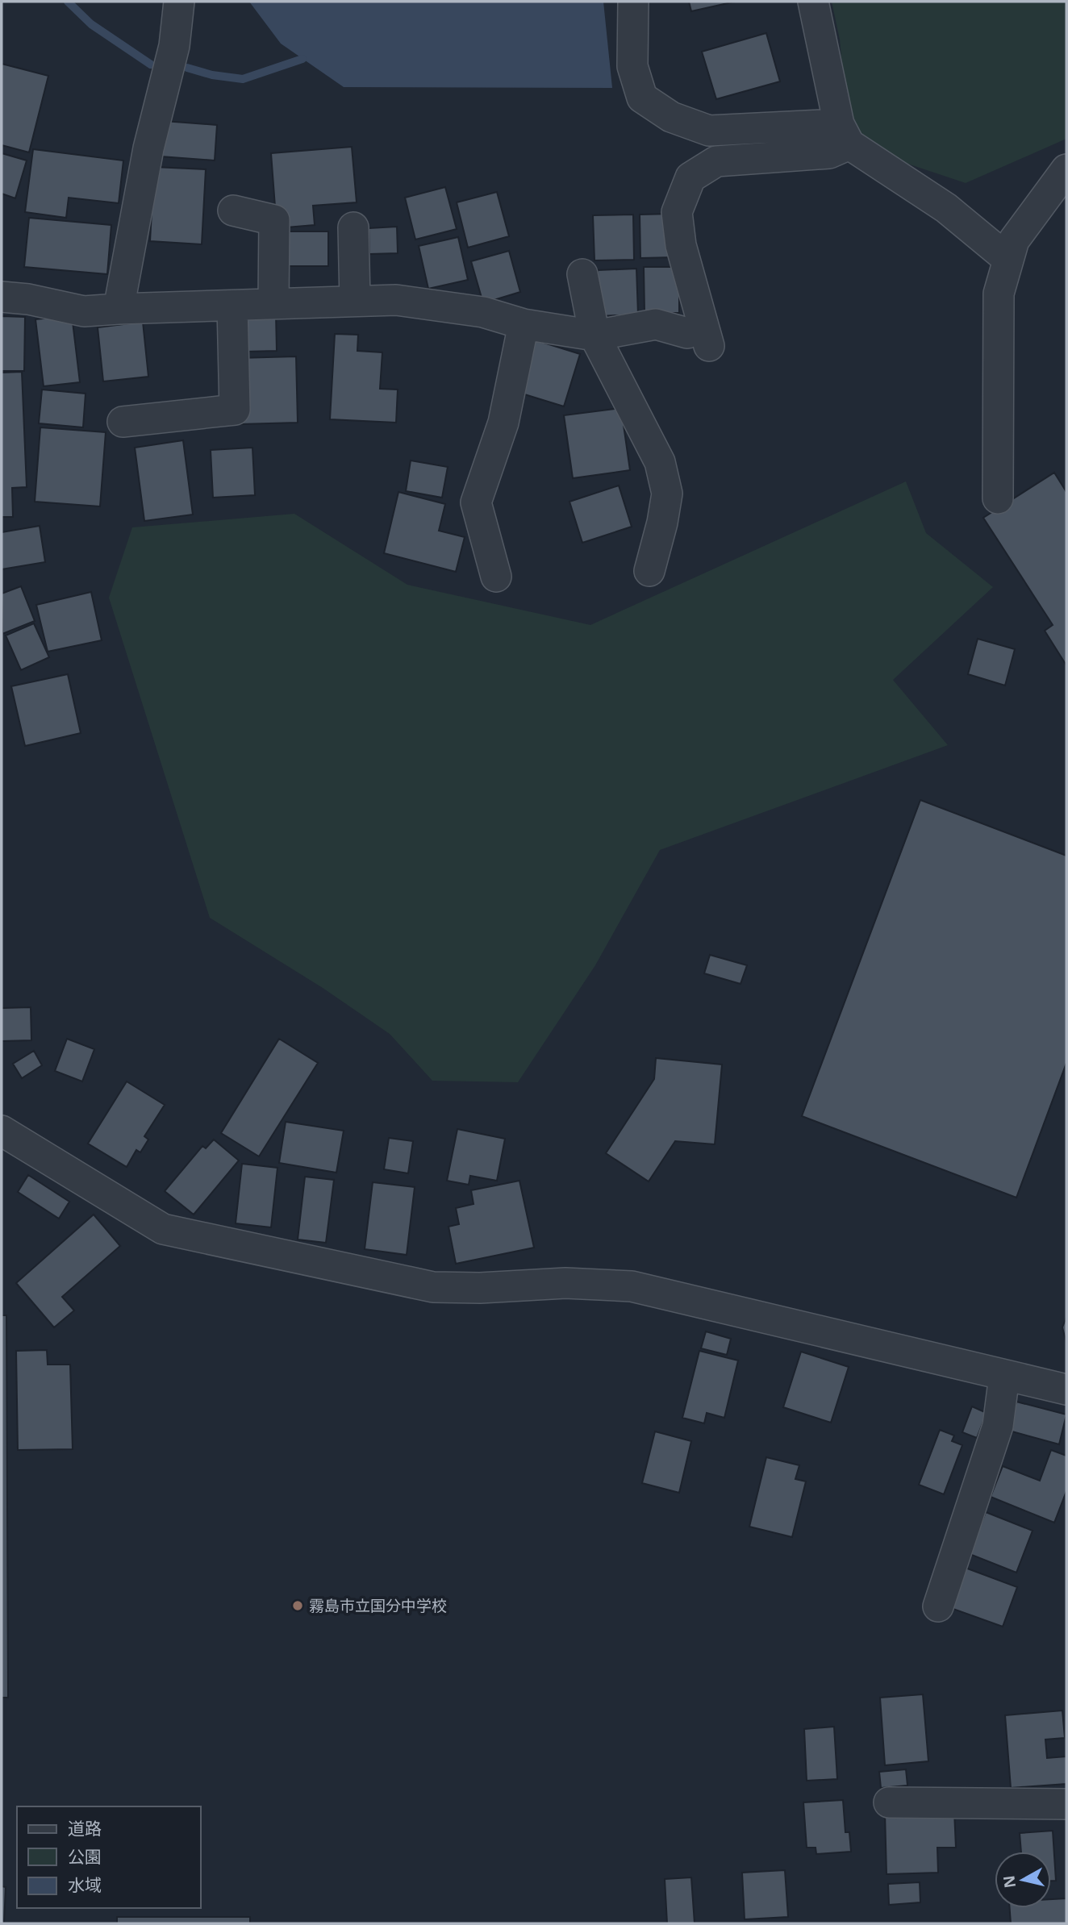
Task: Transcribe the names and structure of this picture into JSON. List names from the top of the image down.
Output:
{
  "places": ["霧島市立国分中学校"],
  "legend": ["道路", "公園", "水域"],
  "north": "left"
}
